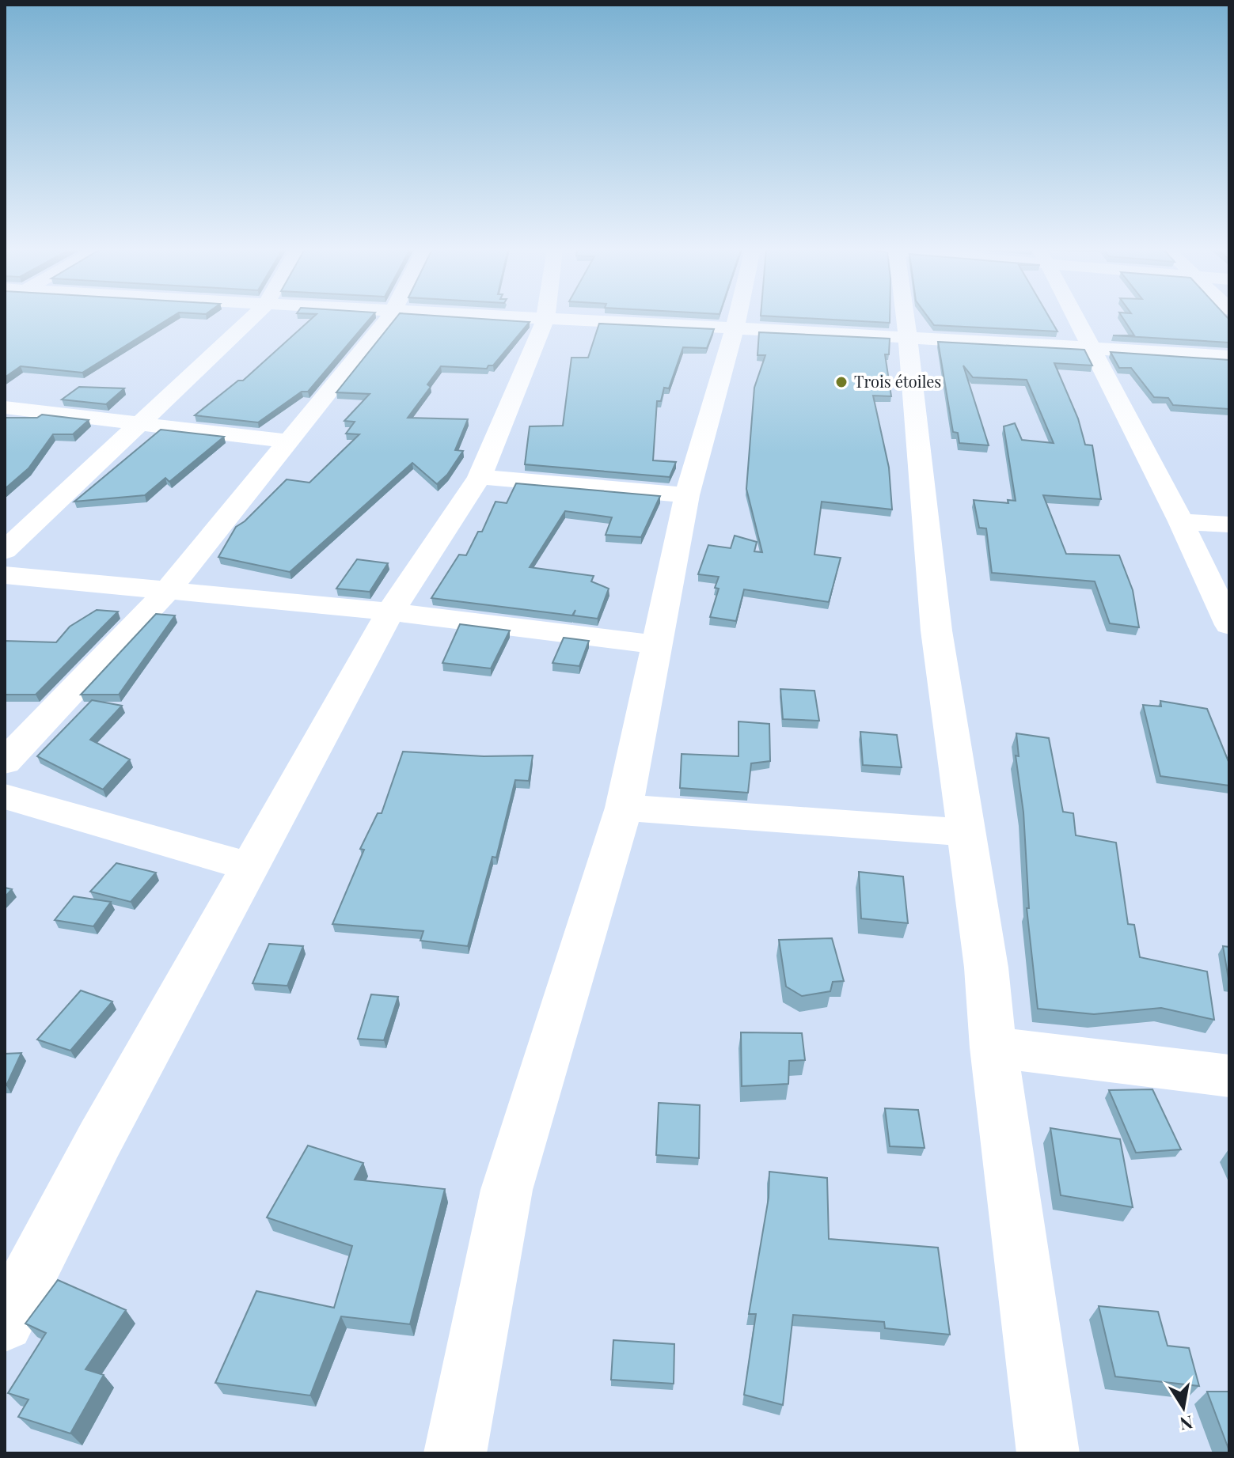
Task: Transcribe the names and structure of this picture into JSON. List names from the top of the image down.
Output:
{
  "places": ["Trois étoiles"],
  "north": "bottom"
}
